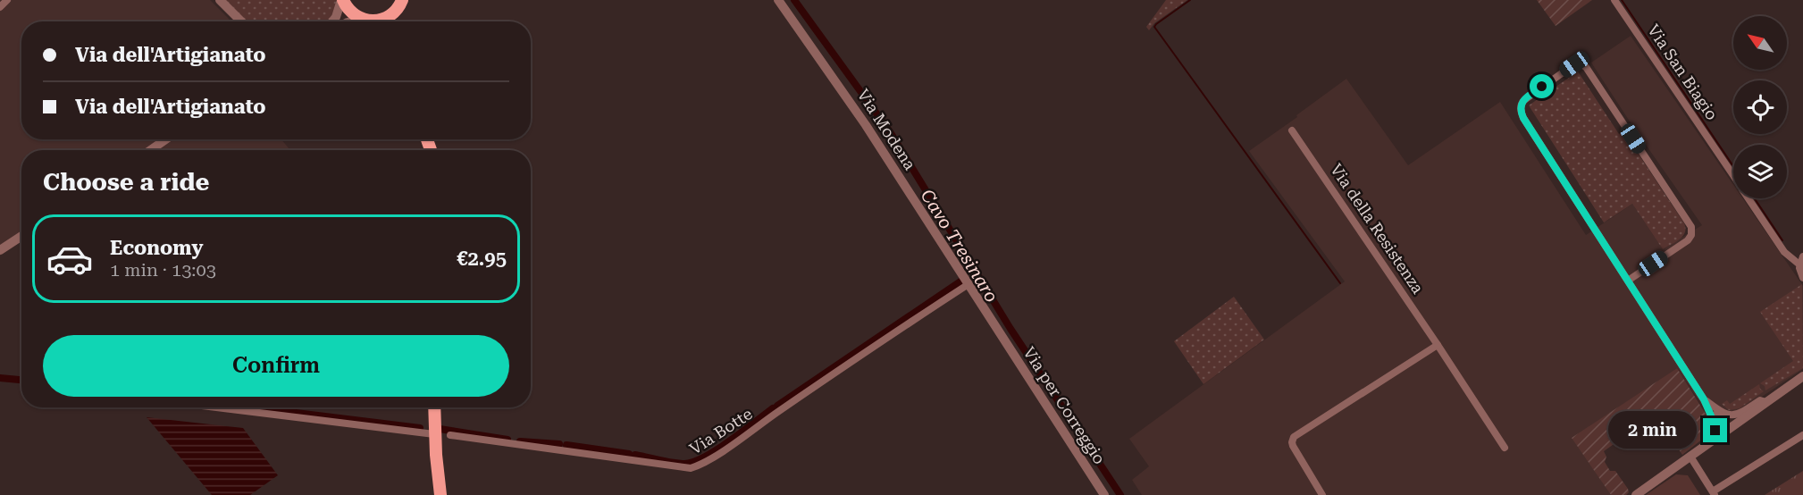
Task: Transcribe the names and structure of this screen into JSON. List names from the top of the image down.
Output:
{
  "streets": {
    "street": [
      "Via San Biagio",
      "Via Modena",
      "Via della Resistenza",
      "Via per Correggio",
      "Via Botte"
    ]
  },
  "crossings": [
    ["Via Modena", "Via per Correggio"],
    ["Via Modena", "Via Botte"]
  ],
  "water": ["Cavo Tresinaro"],
  "north": "top left",
  "page": {
    "banner": ["Via dell'Artigianato", "Via dell'Artigianato"],
    "heading": "Choose a ride",
    "list": [
      {
        "name": "Economy",
        "note": "1 min · 13:03",
        "value": "€2.95"
      }
    ],
    "buttons": "Confirm",
    "bubble": "2 min"
  }
}
